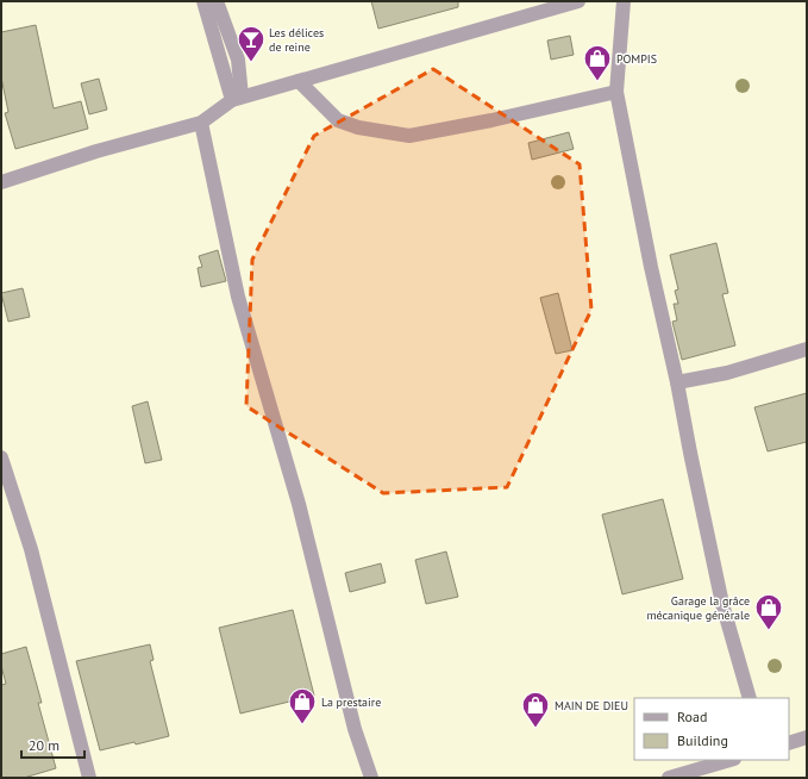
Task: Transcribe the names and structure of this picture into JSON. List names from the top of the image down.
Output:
{
  "places": {
    "bar": ["Les délices de reine"],
    "shop": [
      "POMPIS",
      "Garage la grâce mécanique générale",
      "La prestaire",
      "MAIN DE DIEU"
    ]
  },
  "legend": ["Road", "Building"],
  "scale_bar": "20 m"
}
